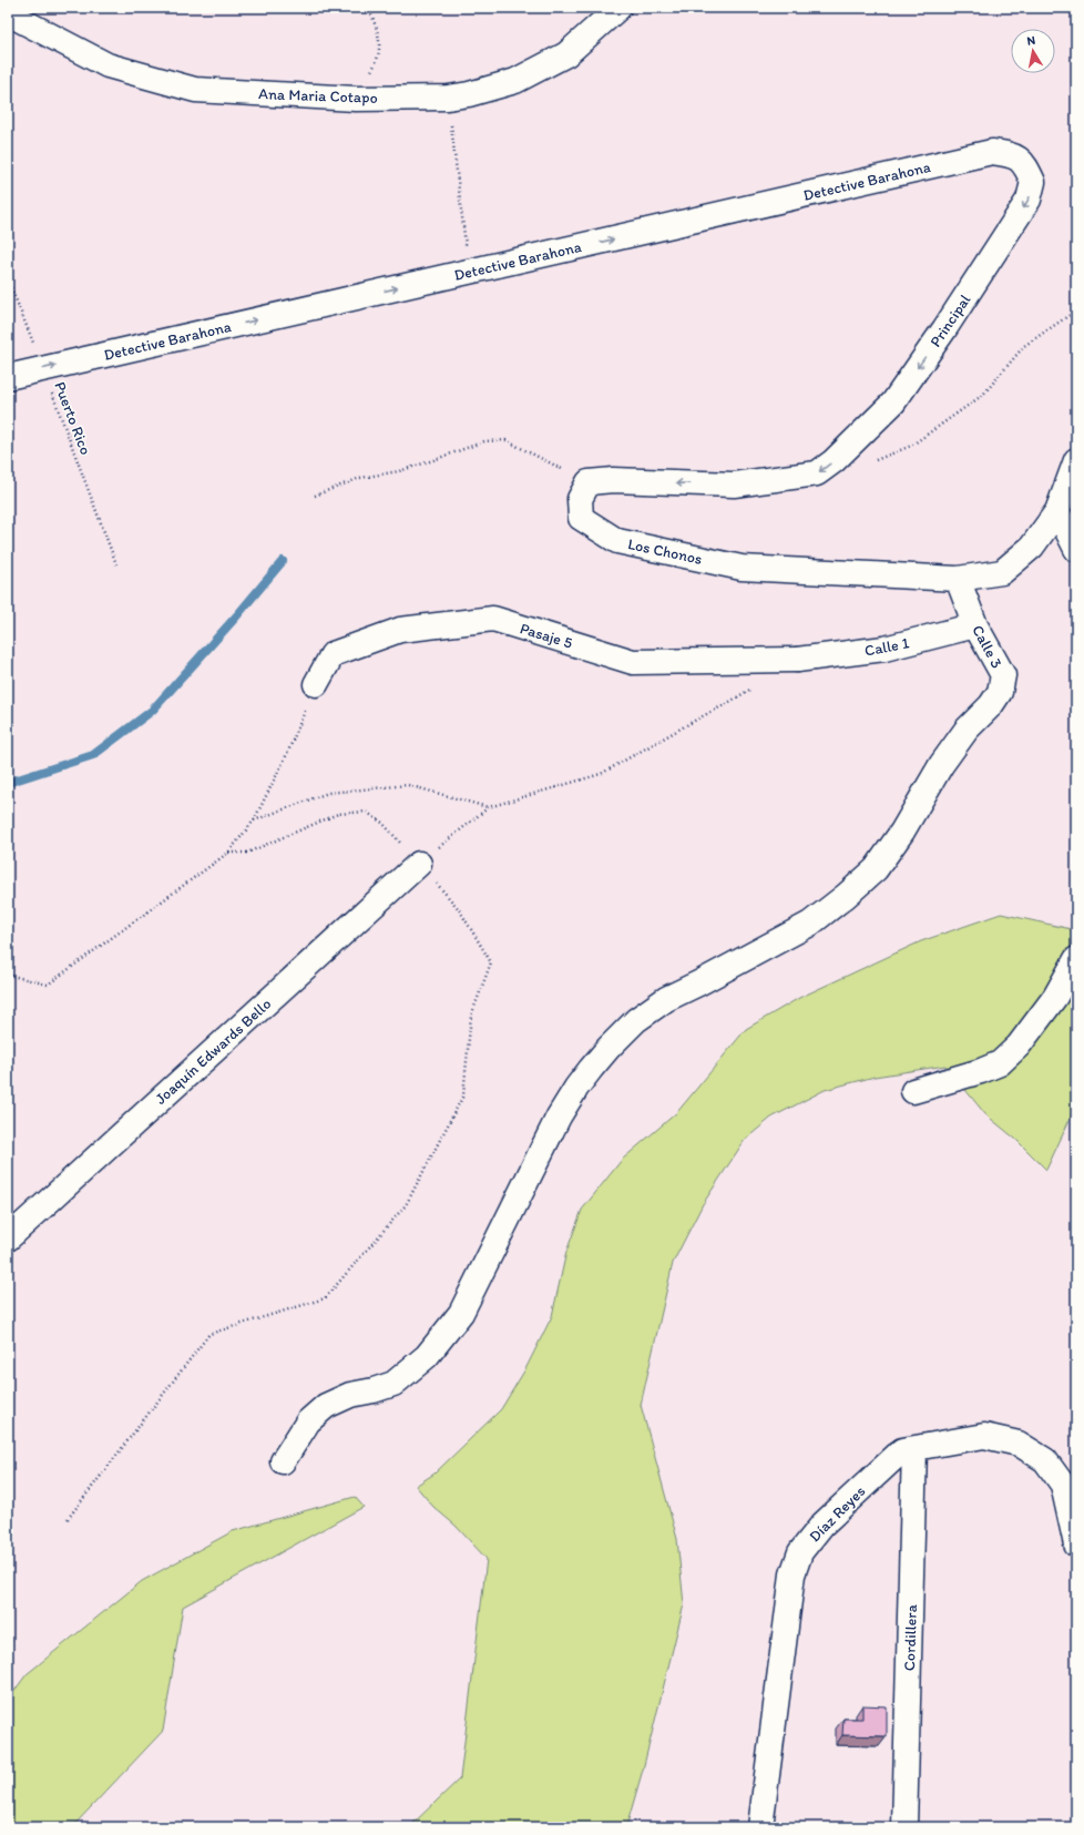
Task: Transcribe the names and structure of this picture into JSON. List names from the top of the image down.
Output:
{
  "streets": {
    "street": [
      "Ana Maria Cotapo",
      "Detective Barahona",
      "Principal",
      "Los Chonos",
      "Pasaje 5",
      "Calle 1",
      "Calle 3",
      "Joaquín Edwards Bello",
      "Díaz Reyes",
      "Cordillera"
    ],
    "path": ["Puerto Rico"]
  },
  "crossings": [
    ["Detective Barahona", "Principal"],
    ["Detective Barahona", "Puerto Rico"],
    ["Principal", "Los Chonos"],
    ["Los Chonos", "Calle 3"],
    ["Pasaje 5", "Calle 1"],
    ["Calle 1", "Calle 3"],
    ["Díaz Reyes", "Cordillera"]
  ],
  "one_way": ["Detective Barahona", "Principal"],
  "north": "top"
}
